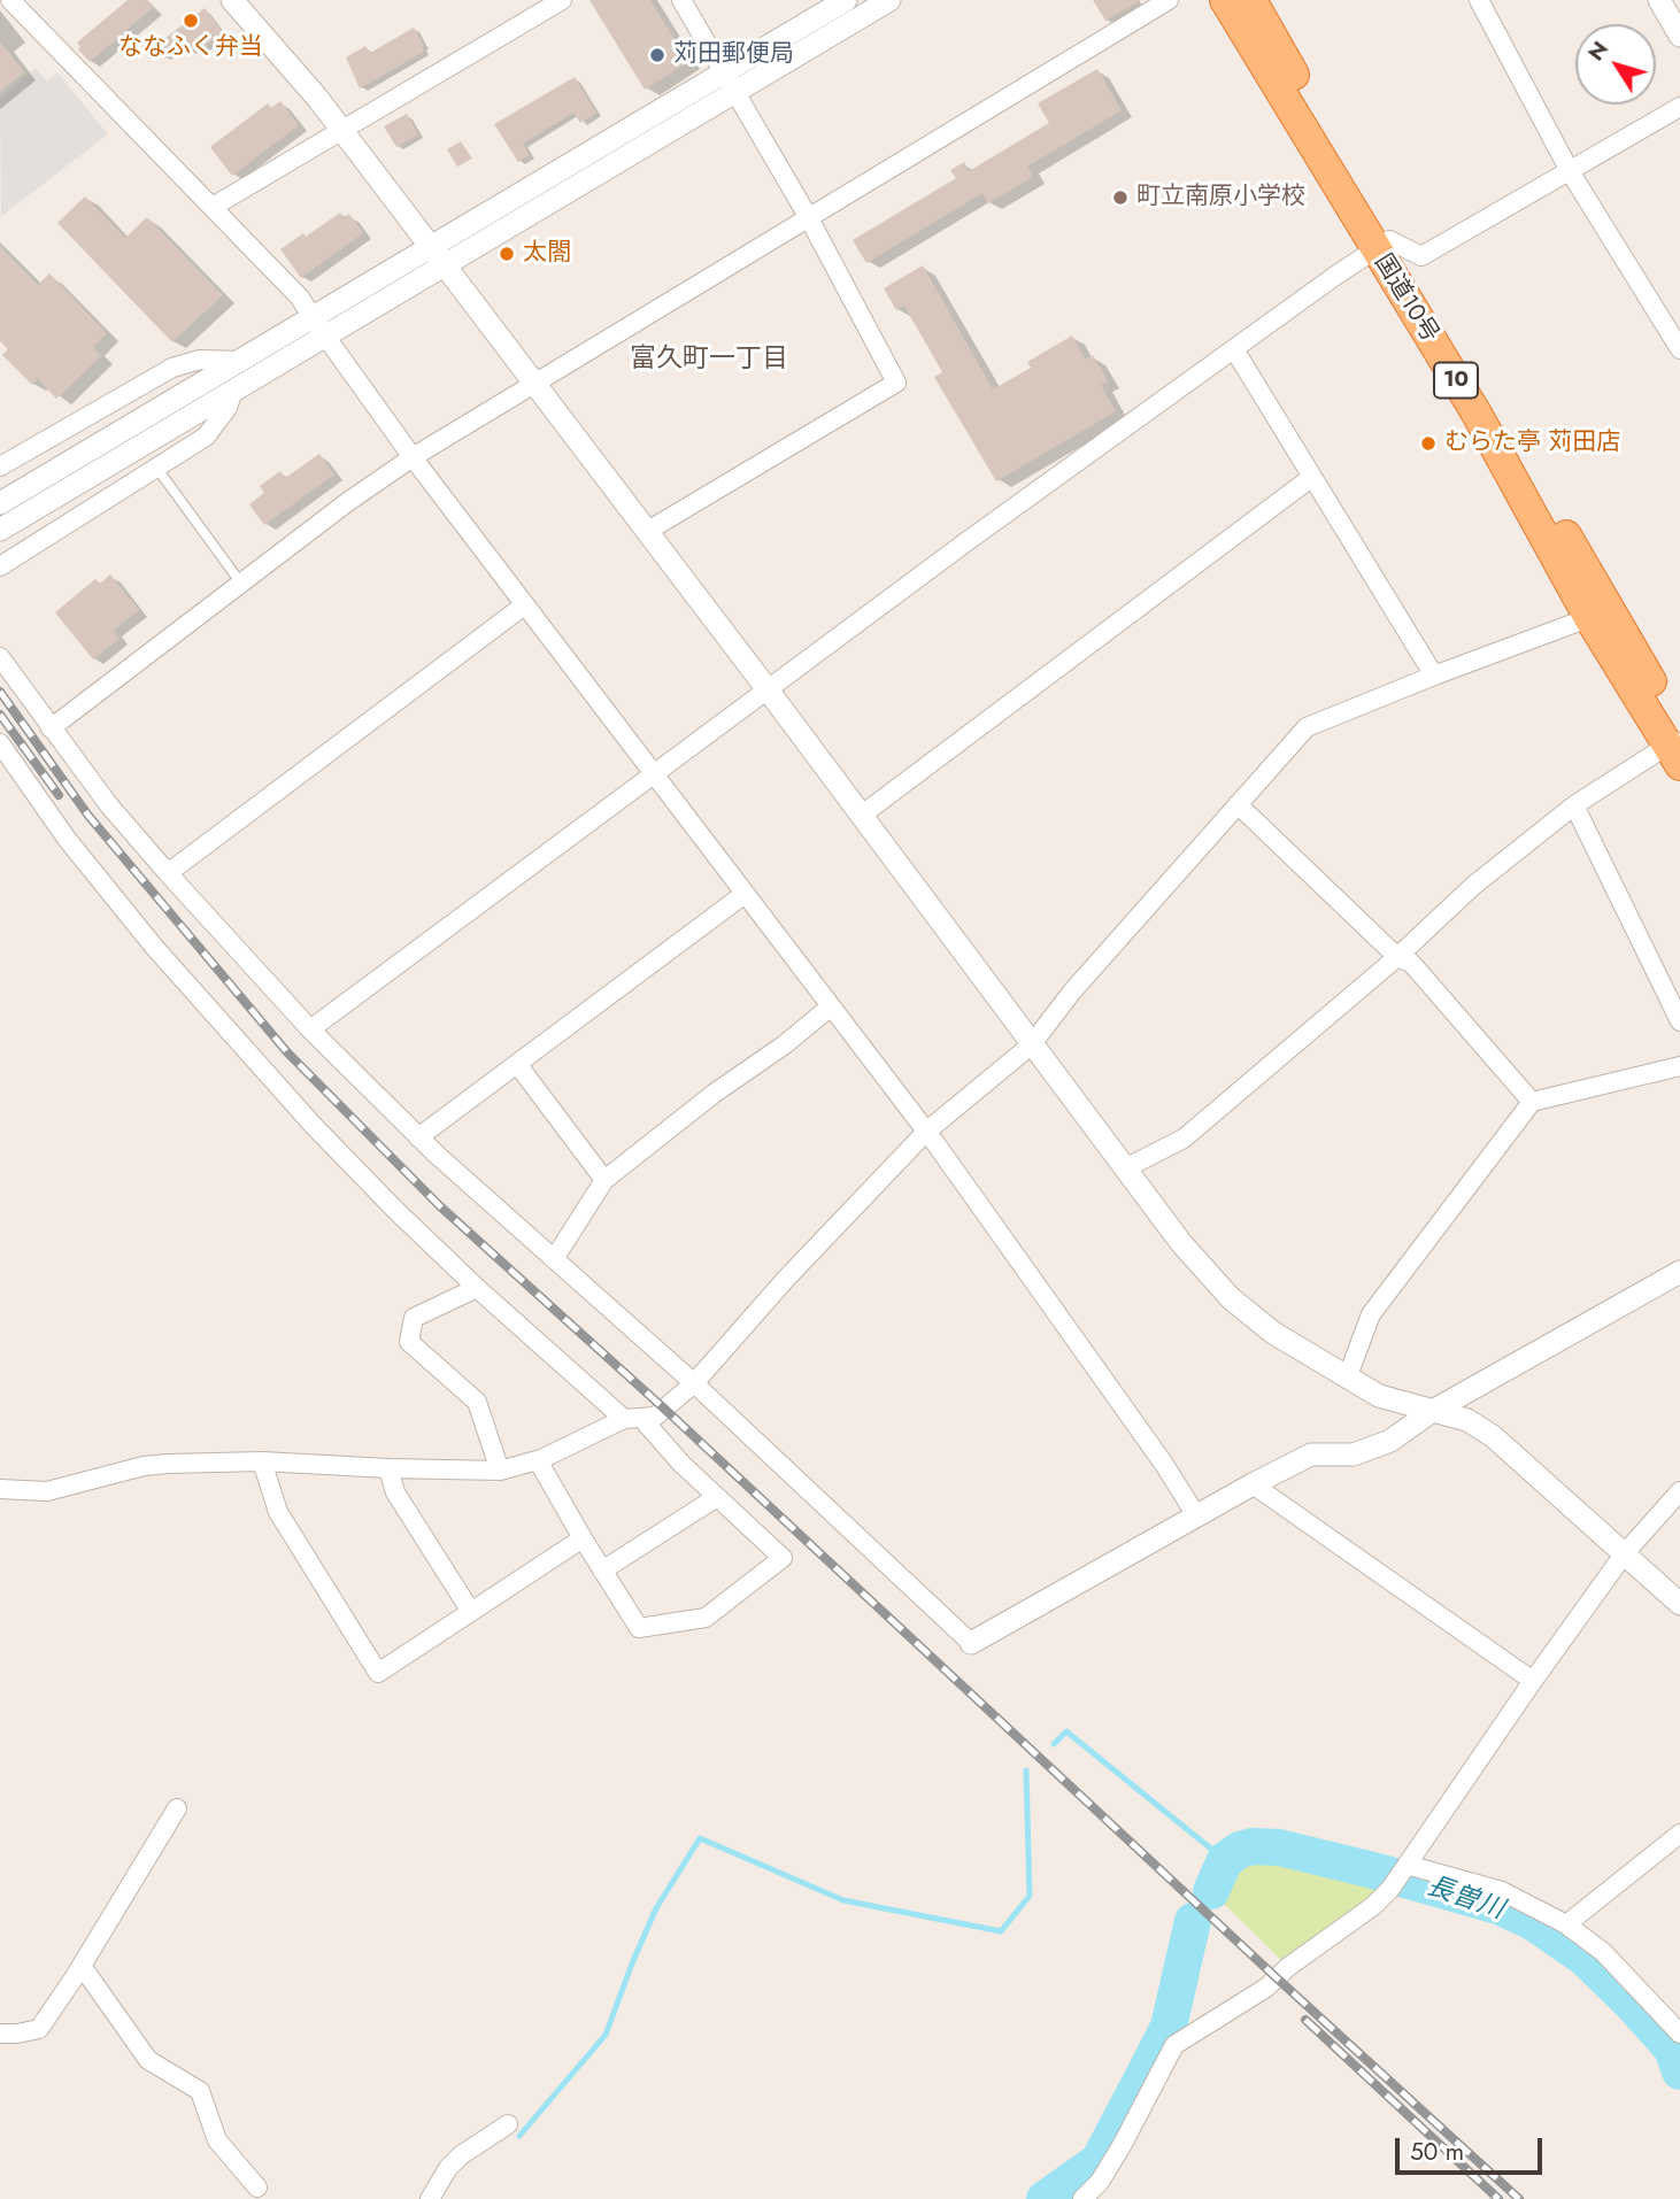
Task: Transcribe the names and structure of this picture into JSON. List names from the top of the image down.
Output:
{
  "streets": {
    "highway": ["国道10号", "10"]
  },
  "districts": ["富久町一丁目"],
  "water": ["長曽川"],
  "places": [
    "ななふく弁当",
    "苅田郵便局",
    "町立南原小学校",
    "太閤",
    "むらた亭 苅田店"
  ],
  "scale_bar": "50 m",
  "north": "top left"
}
